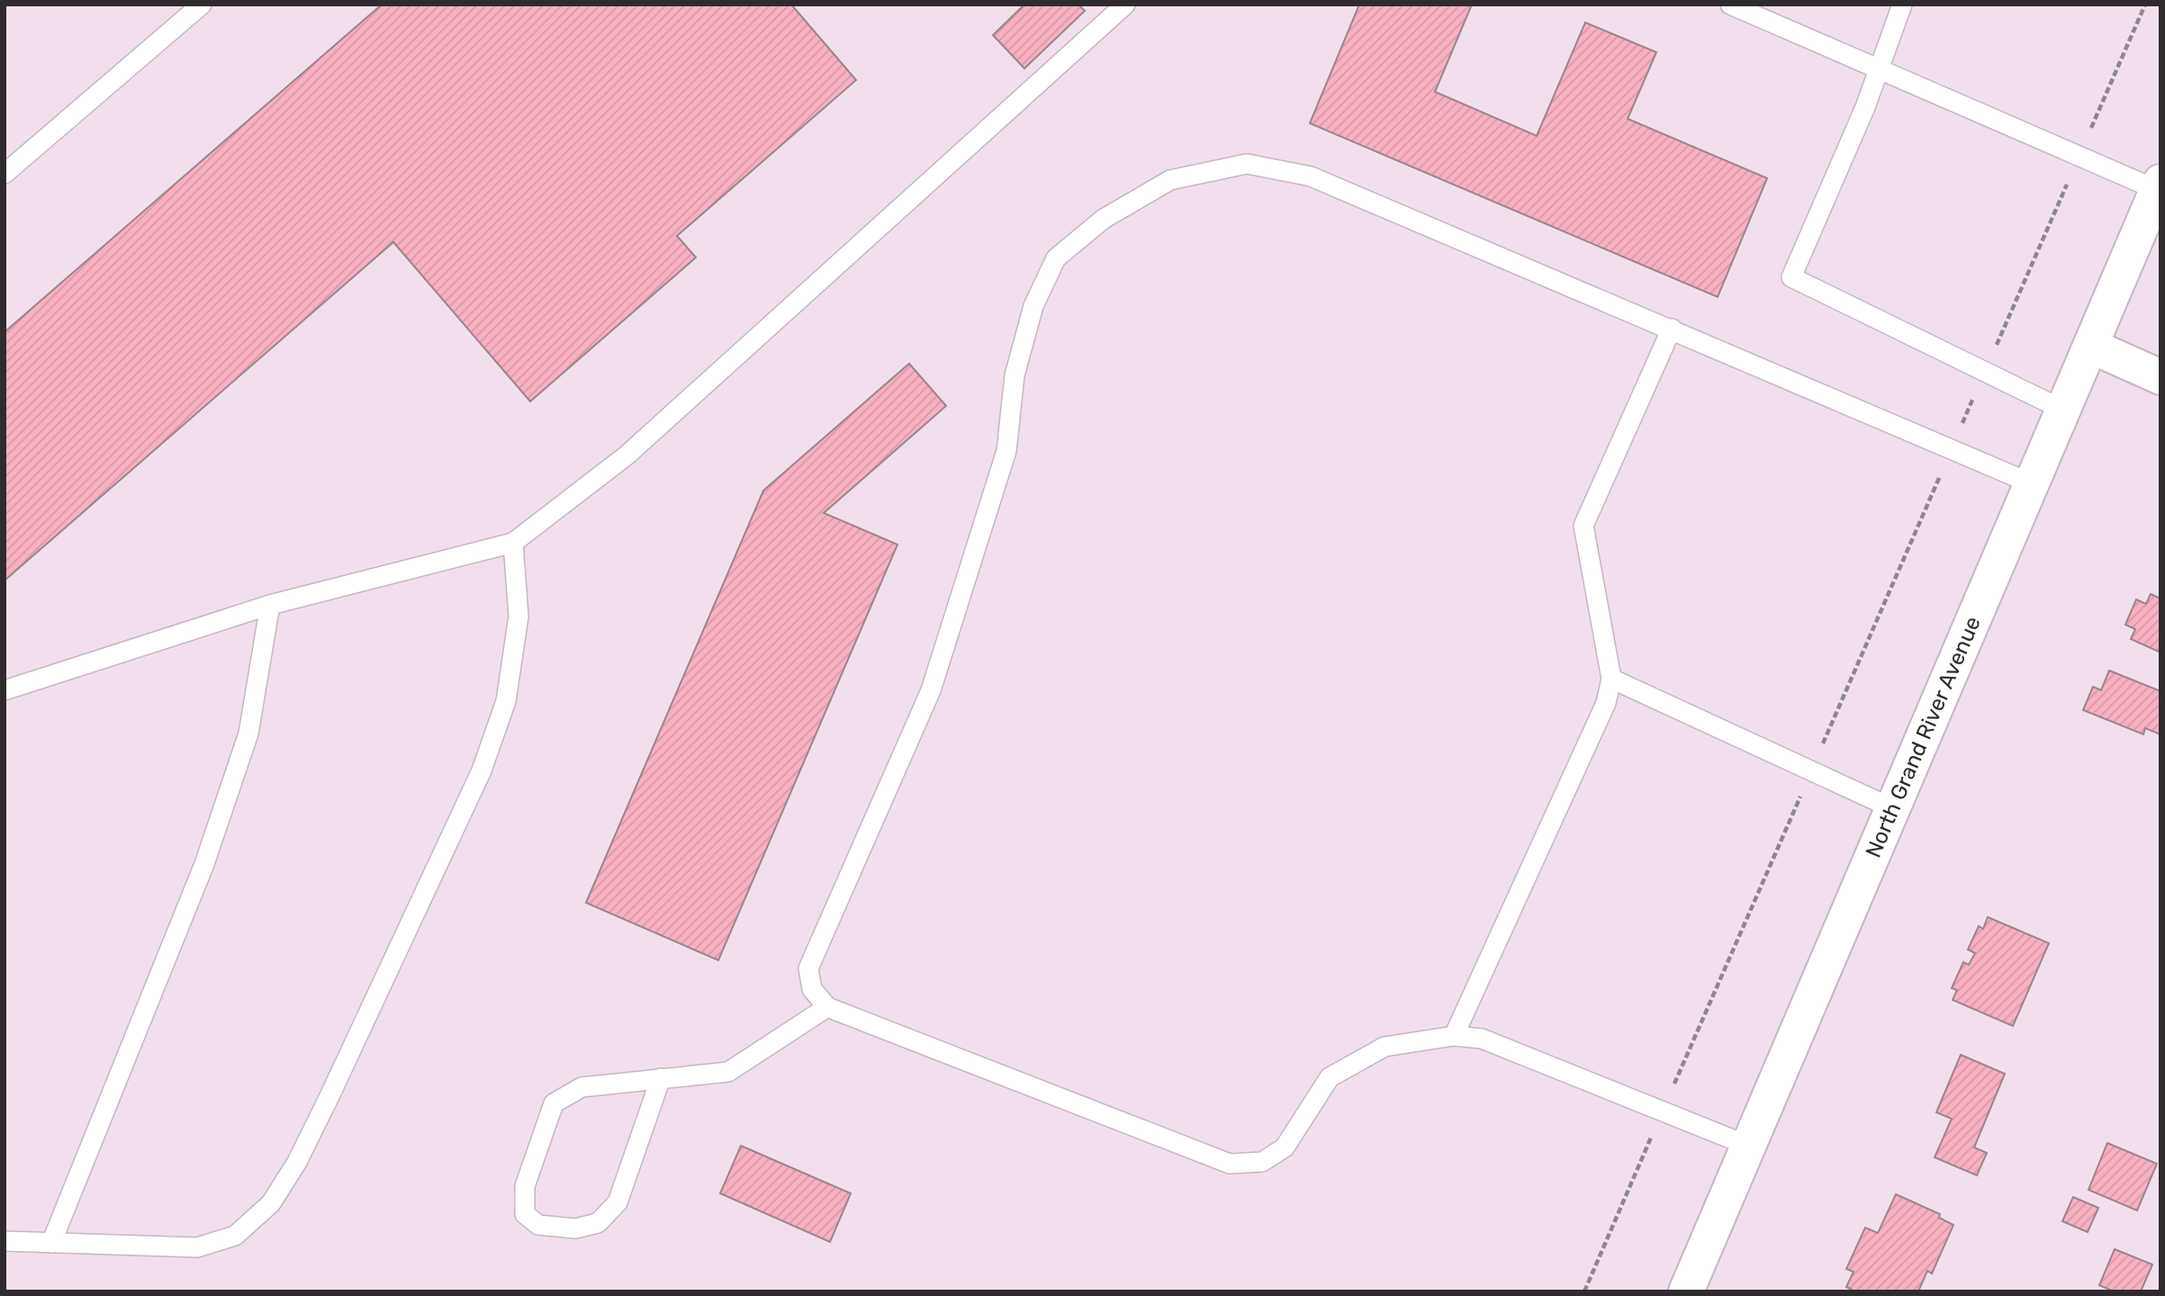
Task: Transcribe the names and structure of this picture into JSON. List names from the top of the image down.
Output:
{
  "streets": {
    "main road": ["North Grand River Avenue"]
  }
}
